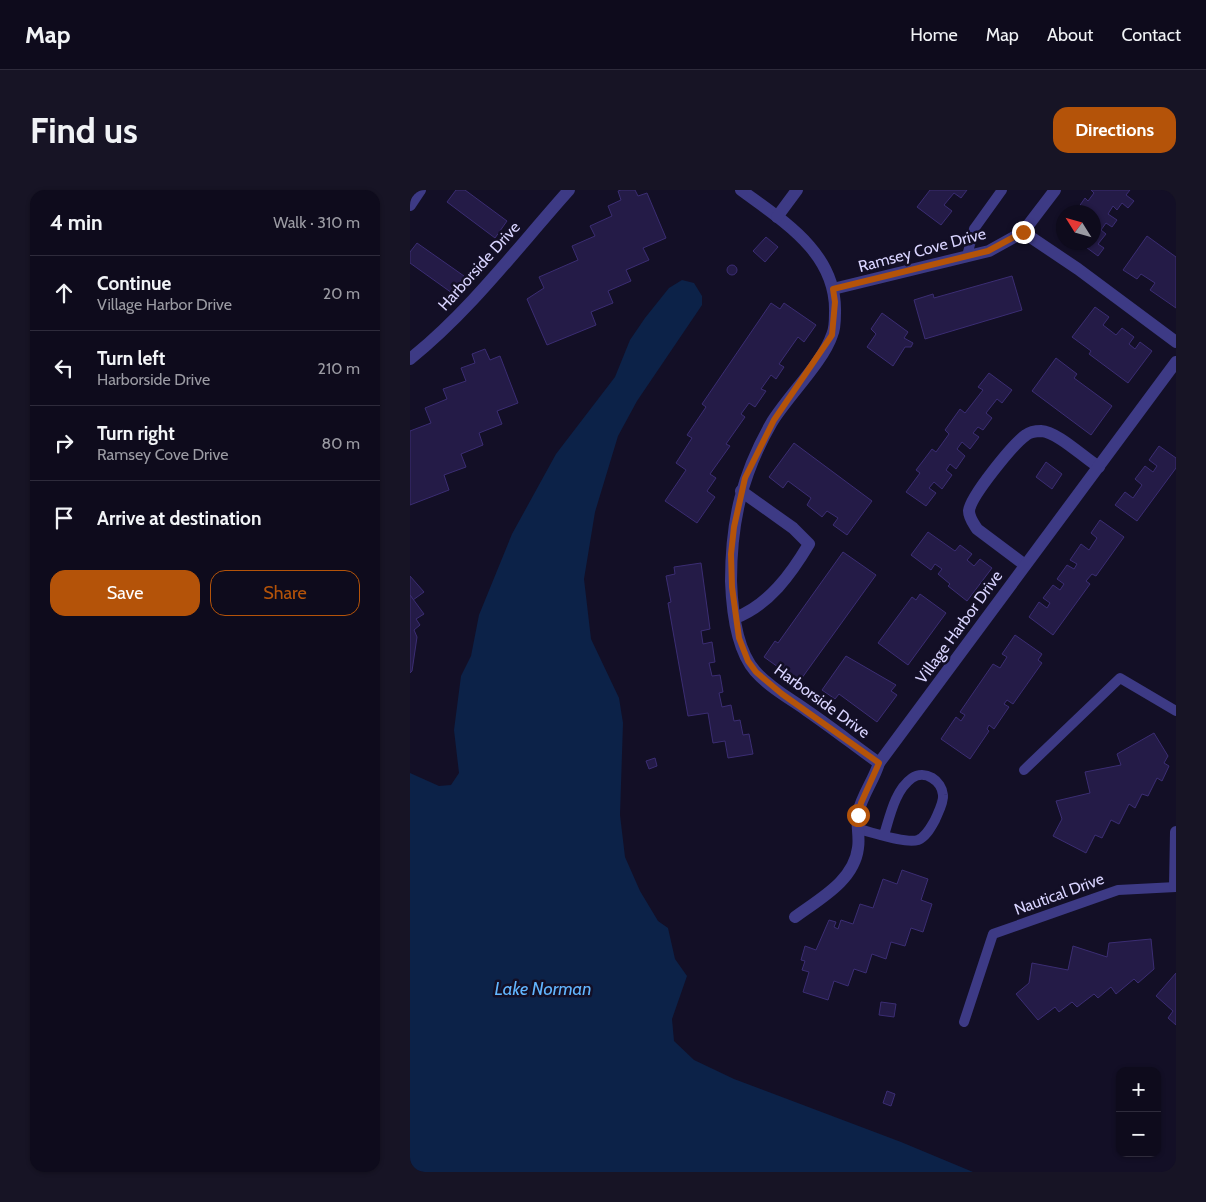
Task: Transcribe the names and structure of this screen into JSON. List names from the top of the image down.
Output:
{
  "streets": {
    "street": [
      "Ramsey Cove Drive",
      "Harborside Drive",
      "Village Harbor Drive",
      "Nautical Drive"
    ]
  },
  "crossings": [
    ["Ramsey Cove Drive", "Harborside Drive"],
    ["Harborside Drive", "Village Harbor Drive"]
  ],
  "water": ["Lake Norman"],
  "north": "top left",
  "page": {
    "header": "Map",
    "nav": [
      "Home",
      "Map",
      "About",
      "Contact"
    ],
    "buttons": [
      "Directions",
      ["Save", "Share"]
    ],
    "title": "Find us",
    "heading": ["4 min", "Walk · 310 m"],
    "list": [
      ["Continue", "Village Harbor Drive", "20 m"],
      ["Turn left", "Harborside Drive", "210 m"],
      ["Turn right", "Ramsey Cove Drive", "80 m"],
      "Arrive at destination"
    ],
    "map_buttons": ["+", "−"]
  }
}
